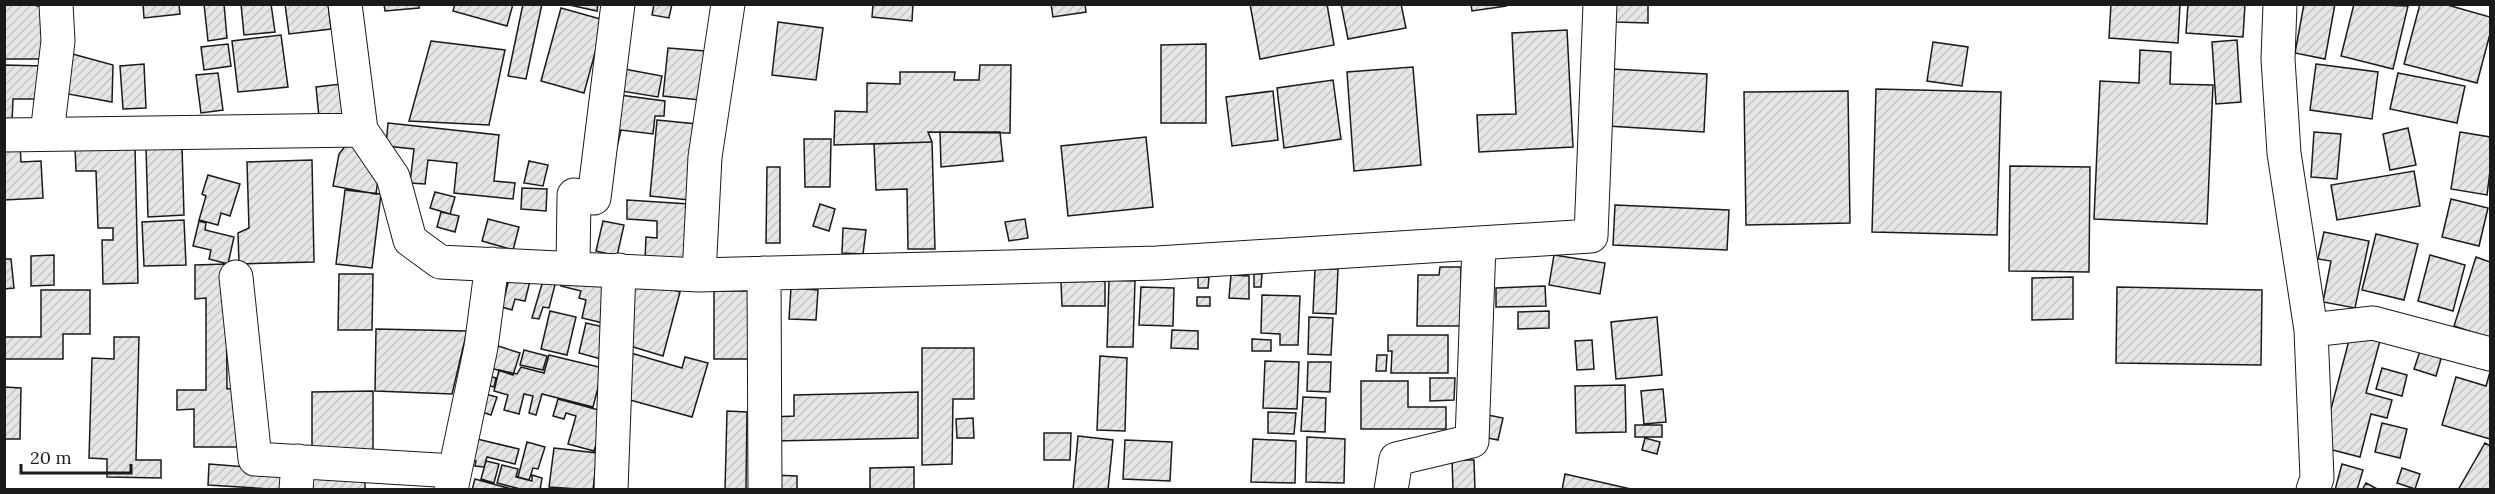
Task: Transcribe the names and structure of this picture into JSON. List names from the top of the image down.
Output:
{
  "scale_bar": "20 m"
}
